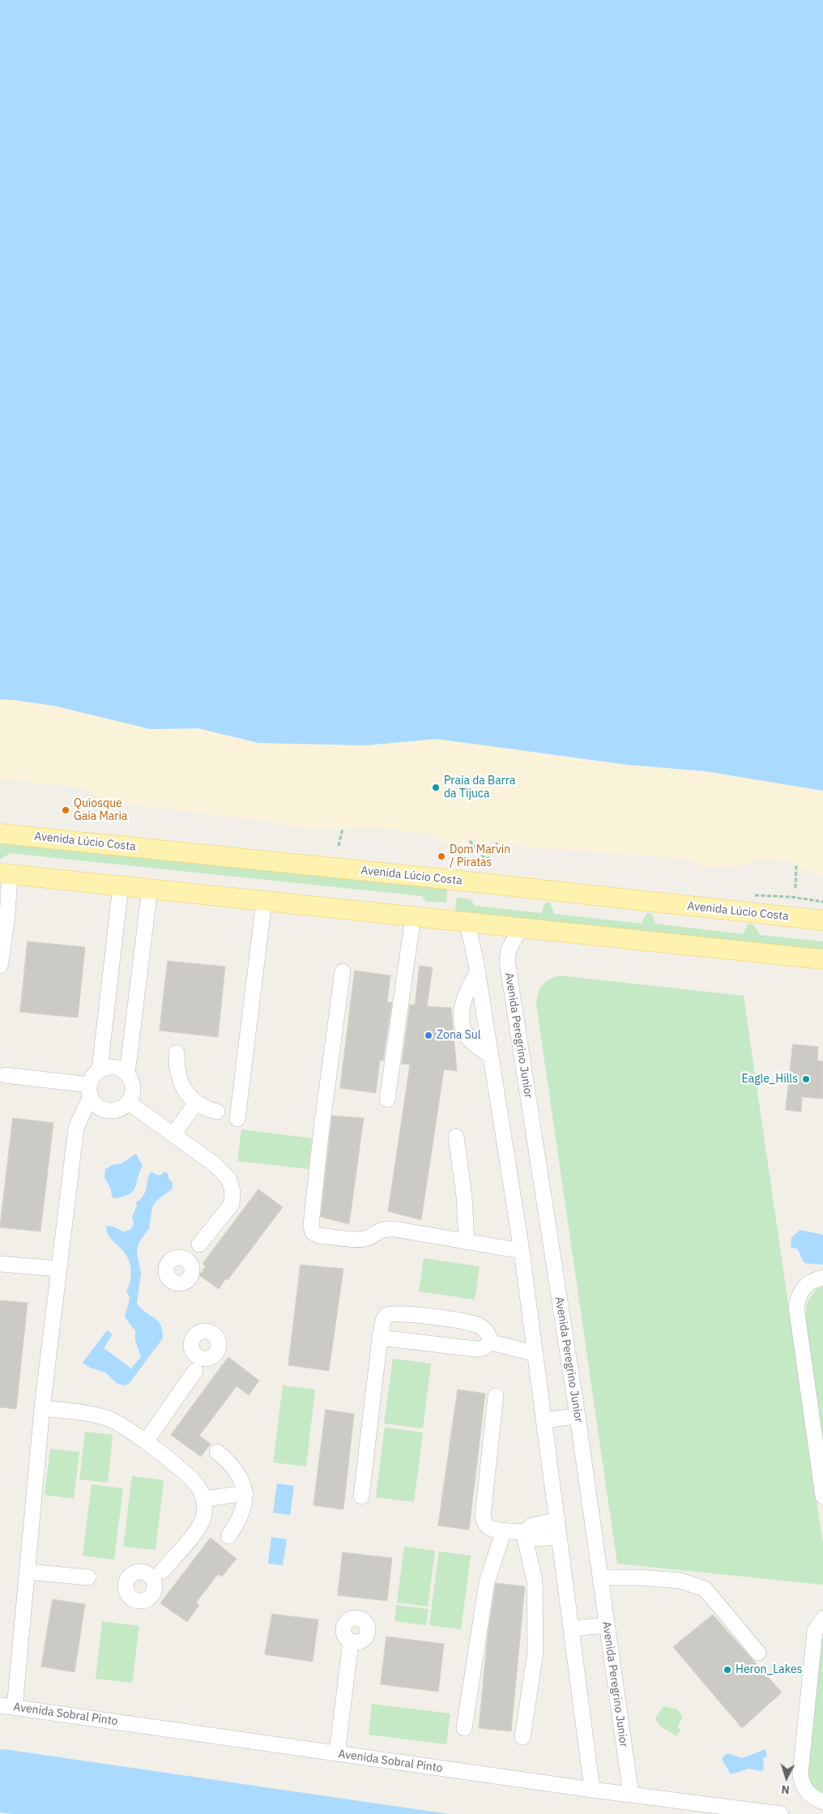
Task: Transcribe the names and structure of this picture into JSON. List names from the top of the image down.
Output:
{
  "streets": {
    "main road": ["Avenida Lúcio Costa"],
    "street": ["Avenida Peregrino Junior", "Avenida Sobral Pinto"]
  },
  "crossings": [
    ["Avenida Peregrino Junior", "Avenida Sobral Pinto"]
  ],
  "places": [
    "Praia da Barra da Tijuca",
    "Quiosque Gaia Maria",
    "Dom Marvin / Piratas",
    "Zona Sul",
    "Eagle_Hills",
    "Heron_Lakes"
  ],
  "north": "bottom"
}
